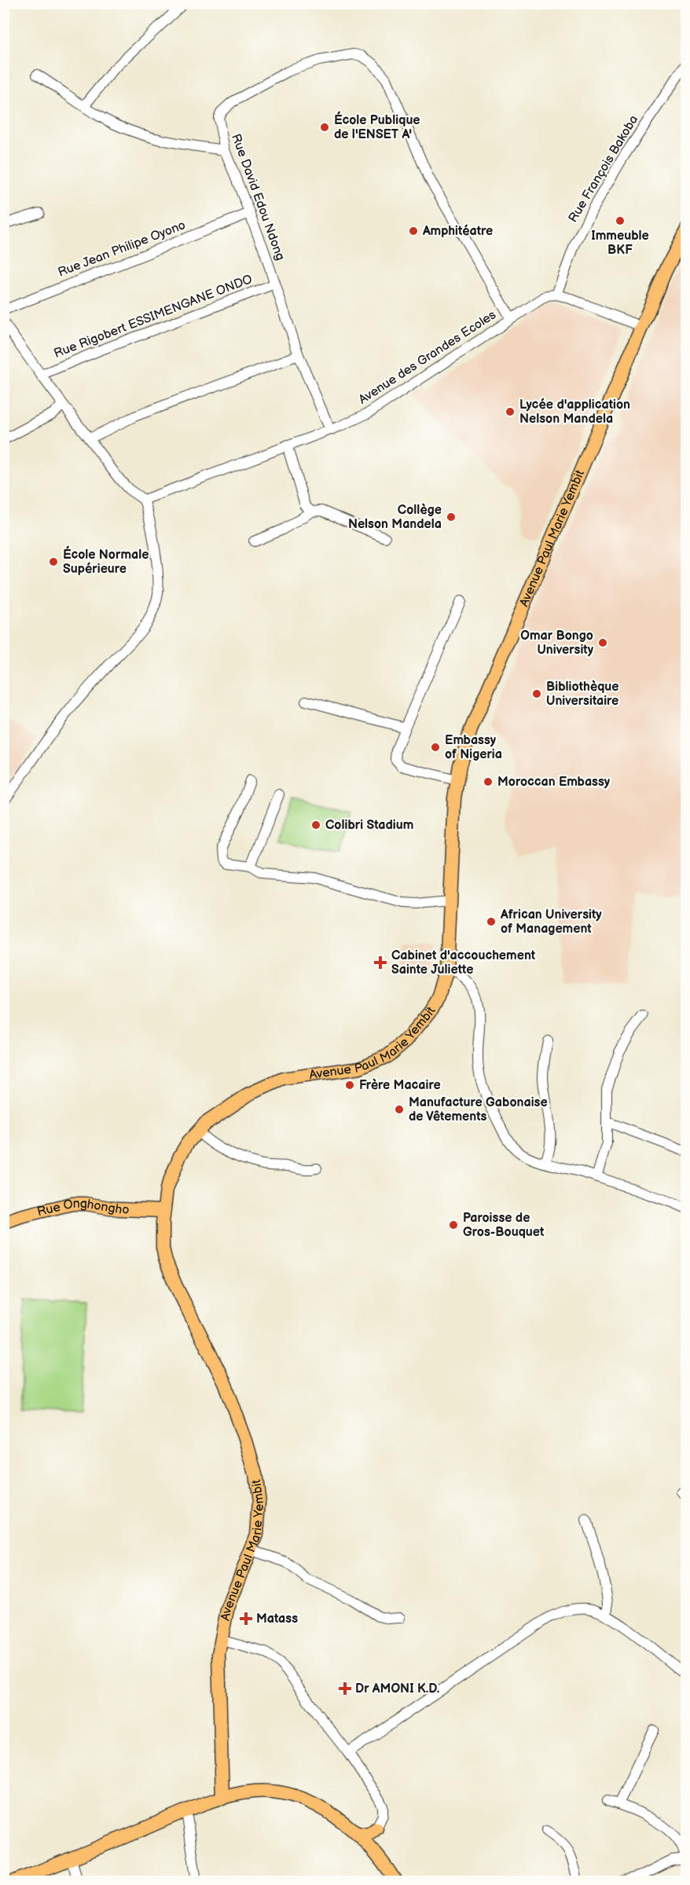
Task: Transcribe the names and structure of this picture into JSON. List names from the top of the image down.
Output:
{
  "streets": {
    "main road": ["Avenue Paul Marie Yembit", "Rue Onghongho"],
    "street": [
      "Rue François Bakoba",
      "Rue David Edou Ndong",
      "Rue Jean Philipe Oyono",
      "Rue Rigobert ESSIMENGANE ONDO",
      "Avenue des Grandes Ecoles"
    ]
  },
  "crossings": [
    ["Rue François Bakoba", "Avenue des Grandes Ecoles"],
    ["Rue David Edou Ndong", "Rue Jean Philipe Oyono"],
    ["Rue David Edou Ndong", "Rue Rigobert ESSIMENGANE ONDO"],
    ["Rue David Edou Ndong", "Avenue des Grandes Ecoles"],
    ["Avenue Paul Marie Yembit", "Rue Onghongho"]
  ],
  "places": {
    "other": [
      "École Publique de l'ENSET A'",
      "Immeuble BKF",
      "Amphitéatre",
      "Lycée d'application Nelson Mandela",
      "Collège Nelson Mandela",
      "École Normale Supérieure",
      "Omar Bongo University",
      "Bibliothèque Universitaire",
      "Embassy of Nigeria",
      "Moroccan Embassy",
      "Colibri Stadium",
      "African University of Management",
      "Frère Macaire",
      "Manufacture Gabonaise de Vêtements",
      "Paroisse de Gros-Bouquet"
    ],
    "health": ["Cabinet d'accouchement Sainte Juliette", "Matass", "Dr AMONI K.D."]
  }
}
